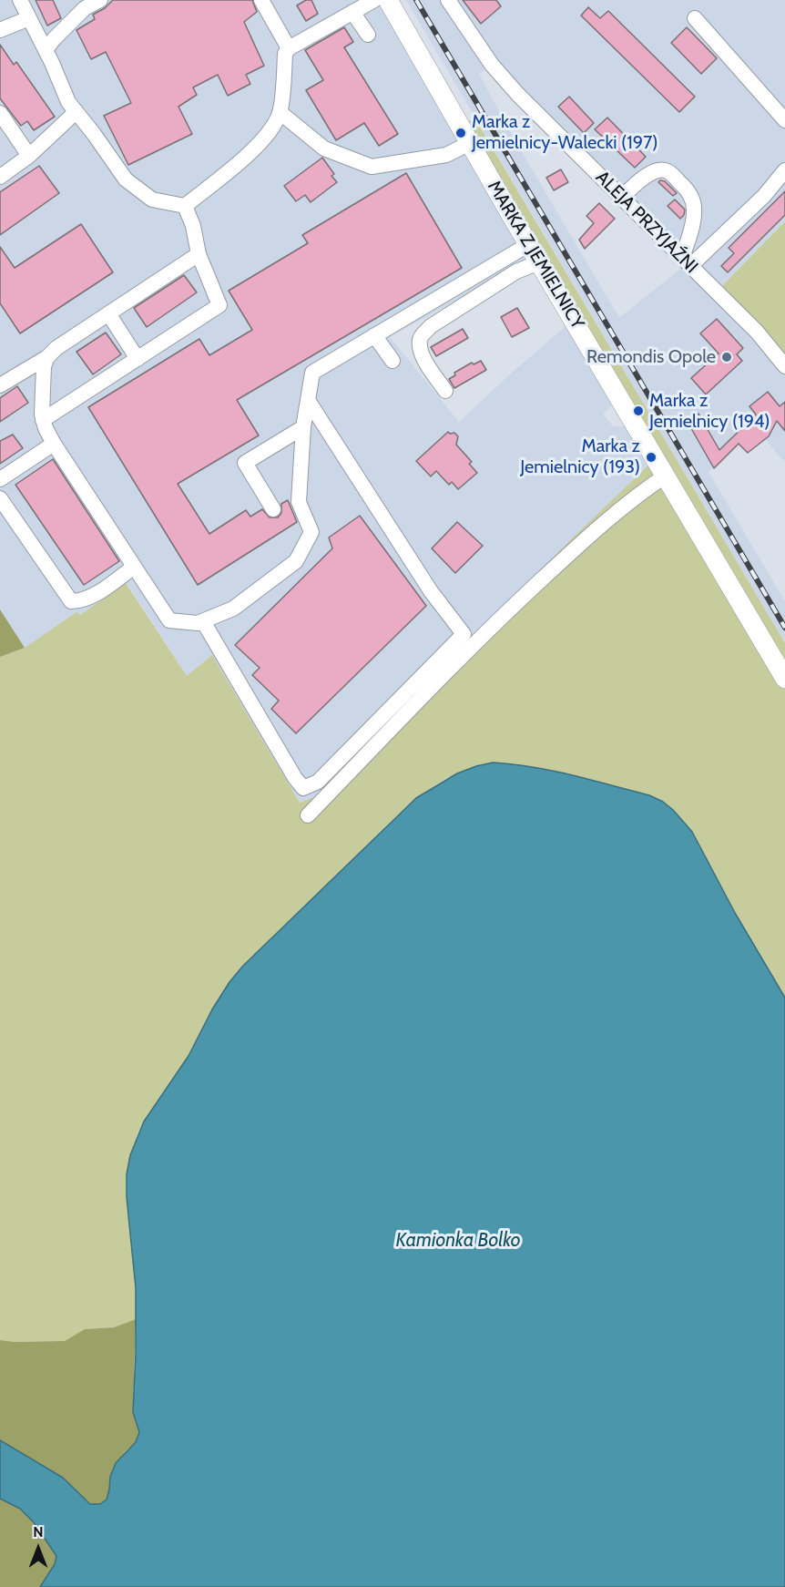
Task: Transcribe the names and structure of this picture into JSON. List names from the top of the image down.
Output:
{
  "streets": {
    "main road": ["MARKA Z JEMIELNICY"],
    "street": ["ALEJA PRZYJAŹNI"]
  },
  "water": ["Kamionka Bolko"],
  "places": [
    "Marka z Jemielnicy-Walecki (197)",
    "Remondis Opole",
    "Marka z Jemielnicy (194)",
    "Marka z Jemielnicy (193)"
  ],
  "north": "top"
}
